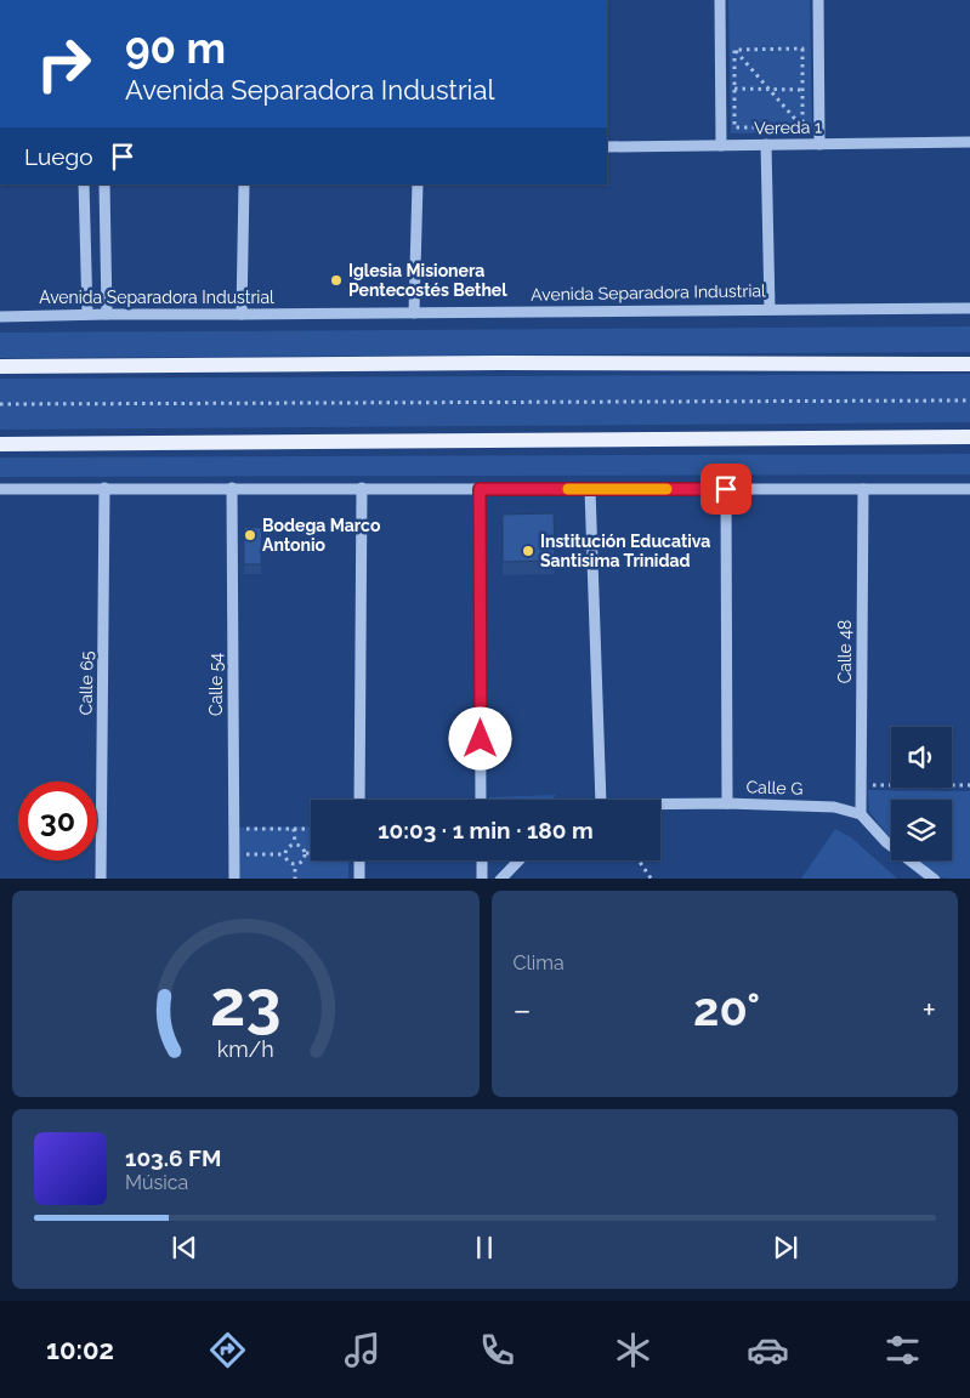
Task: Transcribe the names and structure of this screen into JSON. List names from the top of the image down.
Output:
{
  "streets": {
    "street": [
      "Vereda 1",
      "Avenida Separadora Industrial",
      "Calle 48",
      "Calle 65",
      "Calle 54",
      "Calle G"
    ]
  },
  "crossings": [
    ["Calle 48", "Calle G"]
  ],
  "places": ["Iglesia Misionera Pentecostés Bethel", "Bodega Marco Antonio", "Institución Educativa Santisima Trinidad"],
  "page": {
    "turn": ["90 m", "Avenida Separadora Industrial"],
    "then": "Luego",
    "limit": "30",
    "trip": "10:03 · 1 min · 180 m",
    "tile": "Clima",
    "heat": ["−", "20°", "+"],
    "song": ["103.6 FM", "Música"],
    "tabs": "10:02",
    "gauge": ["23", "km/h"]
  }
}
